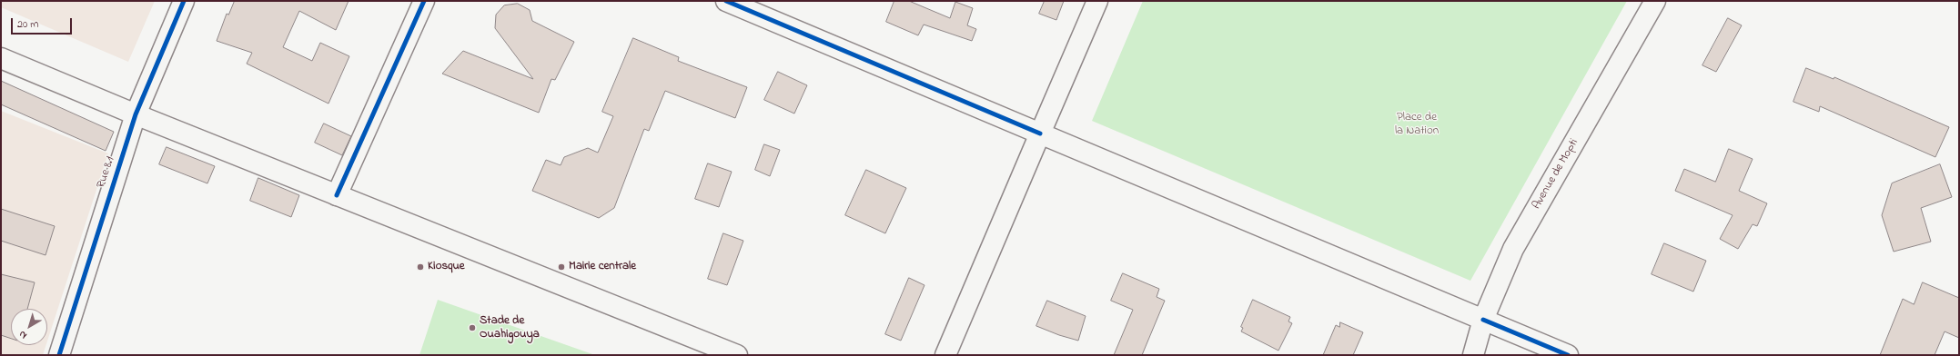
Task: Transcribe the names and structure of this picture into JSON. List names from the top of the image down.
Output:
{
  "streets": {
    "main road": ["Rue 8.1", "Avenue de Mopti"]
  },
  "parks": ["Place de la Nation"],
  "places": ["Kiosque", "Mairie centrale", "Stade de Ouahigouya"],
  "scale_bar": "20 m",
  "north": "bottom left"
}
